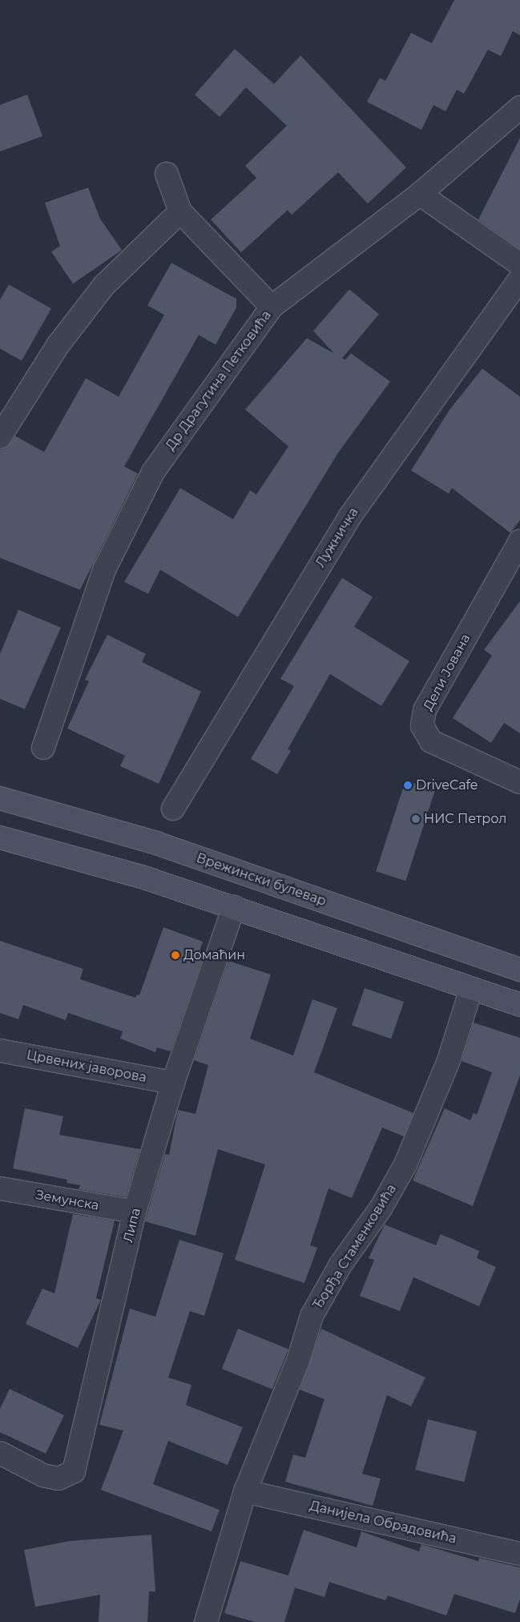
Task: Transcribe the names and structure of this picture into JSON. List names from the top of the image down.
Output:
{
  "streets": {
    "main road": ["Врежински булевар"],
    "street": [
      "Др Драгутина Петковића",
      "Лужничка",
      "Дели Јована",
      "Црвених јаворова",
      "Земунска",
      "Липа",
      "Ђорђа Стаменковића",
      "Данијела Обрадовића"
    ]
  },
  "crossings": [
    ["Црвених јаворова", "Липа"],
    ["Земунска", "Липа"],
    ["Ђорђа Стаменковића", "Данијела Обрадовића"]
  ],
  "places": ["DriveCafe", "НИС Петрол", "Домаћин"]
}
